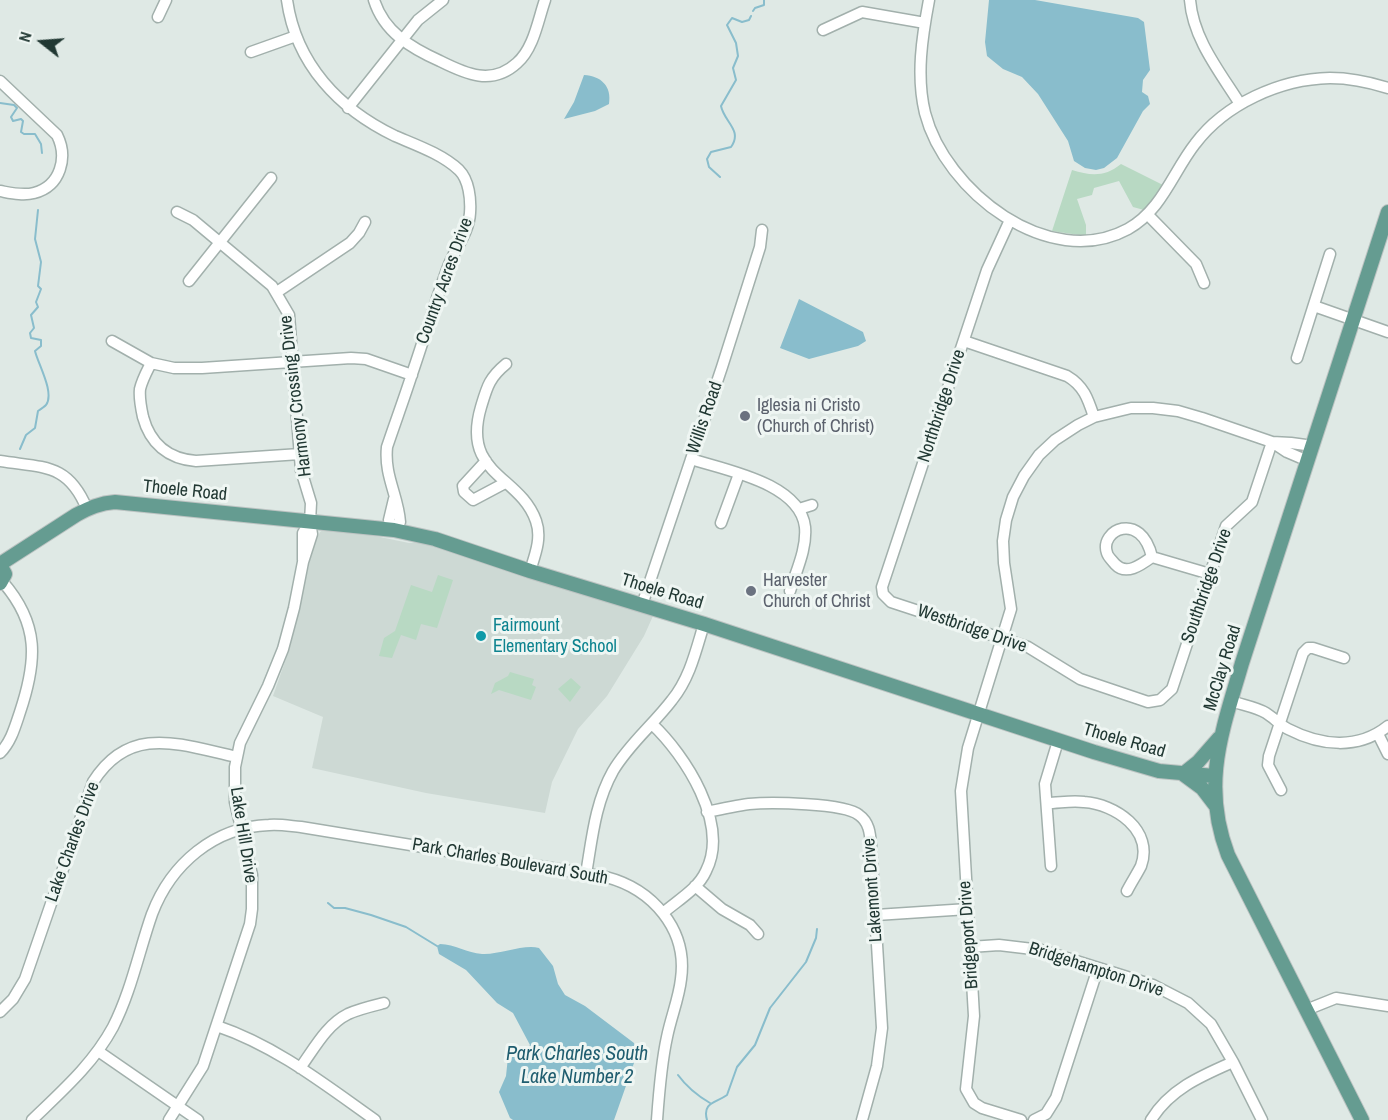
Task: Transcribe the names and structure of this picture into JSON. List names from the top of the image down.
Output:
{
  "streets": {
    "main road": ["Thoele Road", "McClay Road"],
    "street": [
      "Country Acres Drive",
      "Harmony Crossing Drive",
      "Northbridge Drive",
      "Willis Road",
      "Southbridge Drive",
      "Westbridge Drive",
      "Lake Hill Drive",
      "Lake Charles Drive",
      "Park Charles Boulevard South",
      "Lakemont Drive",
      "Bridgeport Drive",
      "Bridgehampton Drive"
    ]
  },
  "crossings": [
    ["Country Acres Drive", "Thoele Road"],
    ["Harmony Crossing Drive", "Thoele Road"],
    ["Harmony Crossing Drive", "Lake Hill Drive"],
    ["Northbridge Drive", "Westbridge Drive"],
    ["Willis Road", "Thoele Road"],
    ["Thoele Road", "McClay Road"],
    ["Thoele Road", "Lake Hill Drive"],
    ["Thoele Road", "Bridgeport Drive"],
    ["Southbridge Drive", "Westbridge Drive"],
    ["Southbridge Drive", "Bridgeport Drive"],
    ["Westbridge Drive", "Bridgeport Drive"],
    ["Lake Hill Drive", "Lake Charles Drive"],
    ["Lake Hill Drive", "Park Charles Boulevard South"],
    ["Bridgeport Drive", "Bridgehampton Drive"]
  ],
  "water": ["Park Charles South Lake Number 2"],
  "places": ["Iglesia ni Cristo (Church of Christ)", "Harvester Church of Christ", "Fairmount Elementary School"],
  "north": "left"
}
